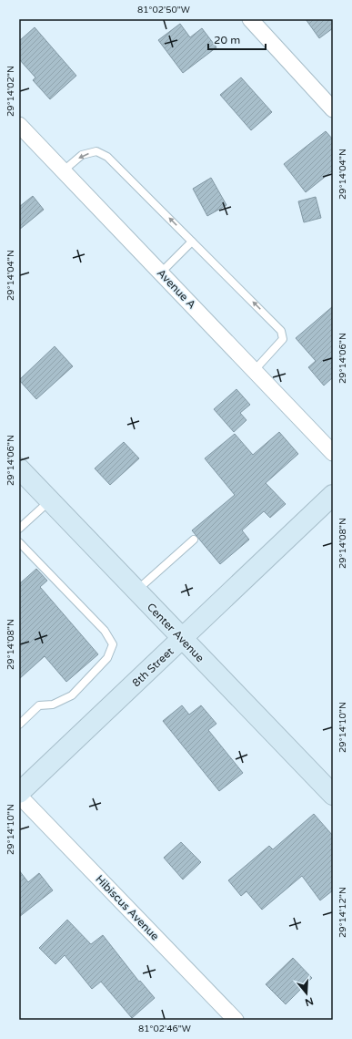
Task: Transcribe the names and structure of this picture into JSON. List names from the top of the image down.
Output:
{
  "streets": {
    "street": [
      "Avenue A",
      "Center Avenue",
      "8th Street",
      "Hibiscus Avenue"
    ]
  },
  "crossings": [
    ["Center Avenue", "8th Street"]
  ],
  "scale_bar": "20 m",
  "north": "bottom",
  "coordinates": [
    "81°02'50\"W",
    "29°14'02\"N",
    "29°14'04\"N",
    "29°14'06\"N",
    "29°14'08\"N",
    "29°14'10\"N",
    "29°14'12\"N",
    "81°02'46\"W"
  ]
}
